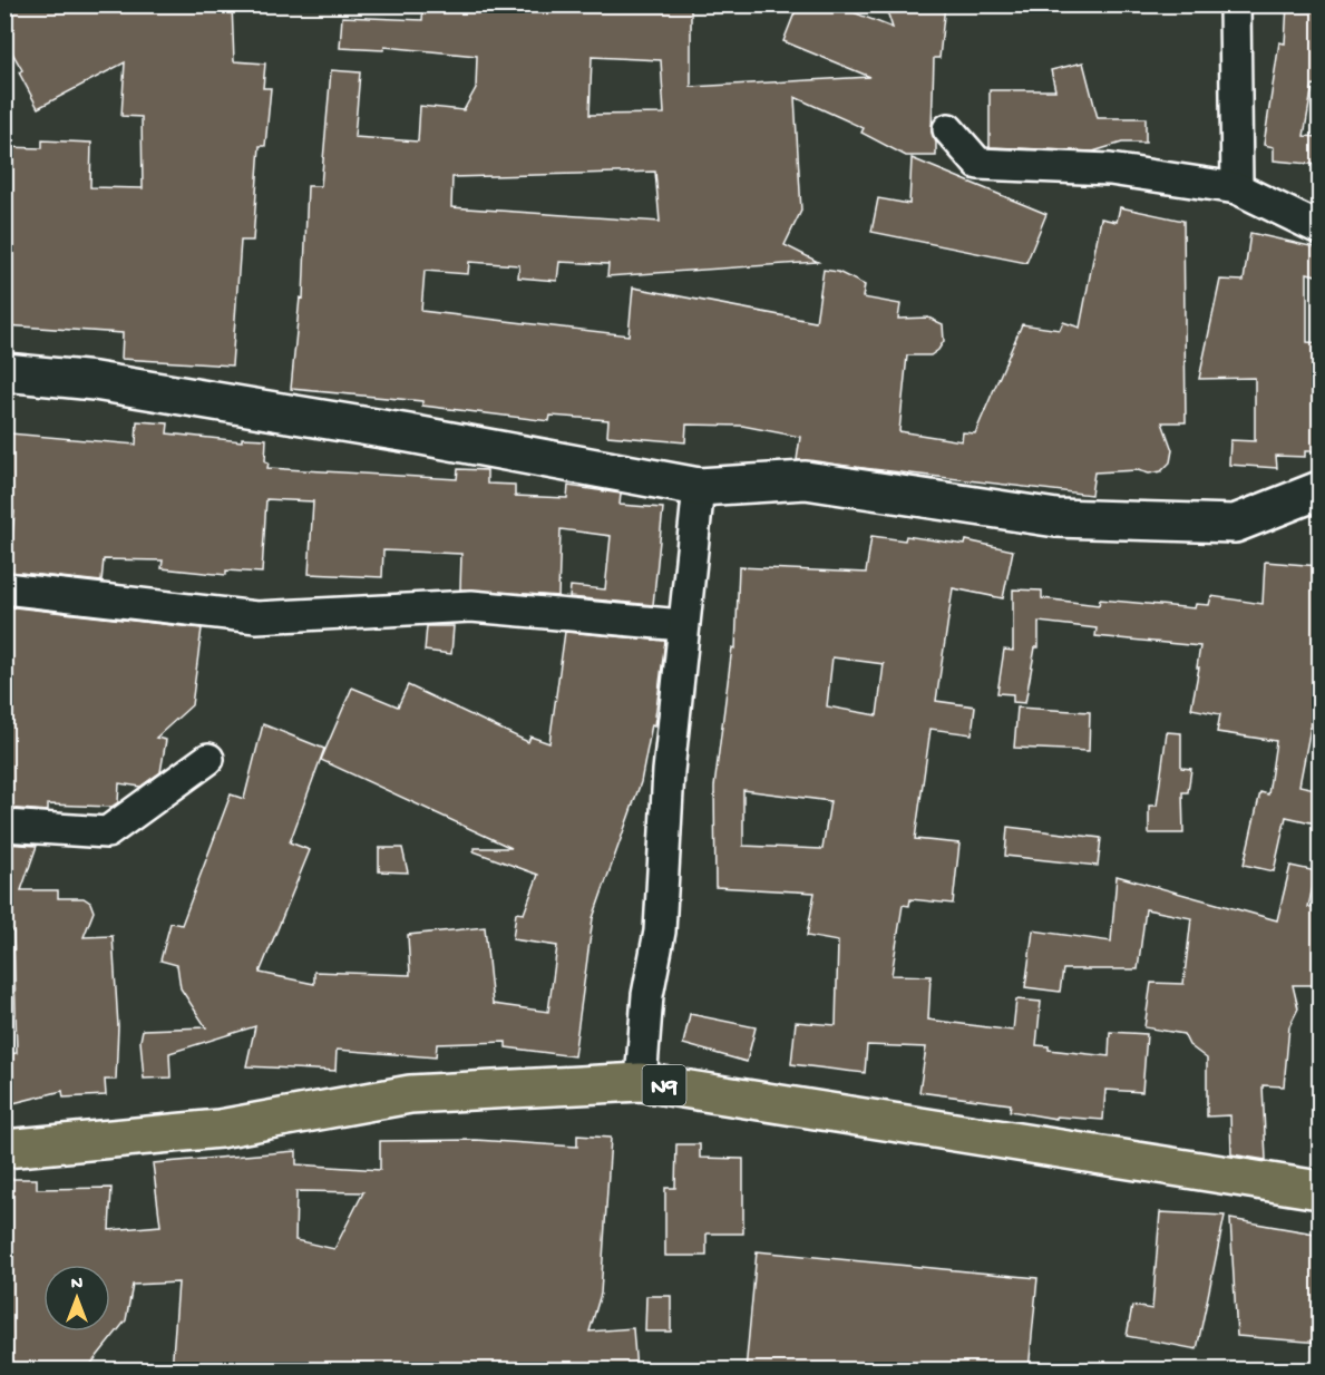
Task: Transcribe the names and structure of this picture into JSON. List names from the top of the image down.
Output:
{
  "streets": {
    "highway": ["N9"]
  },
  "north": "top"
}
